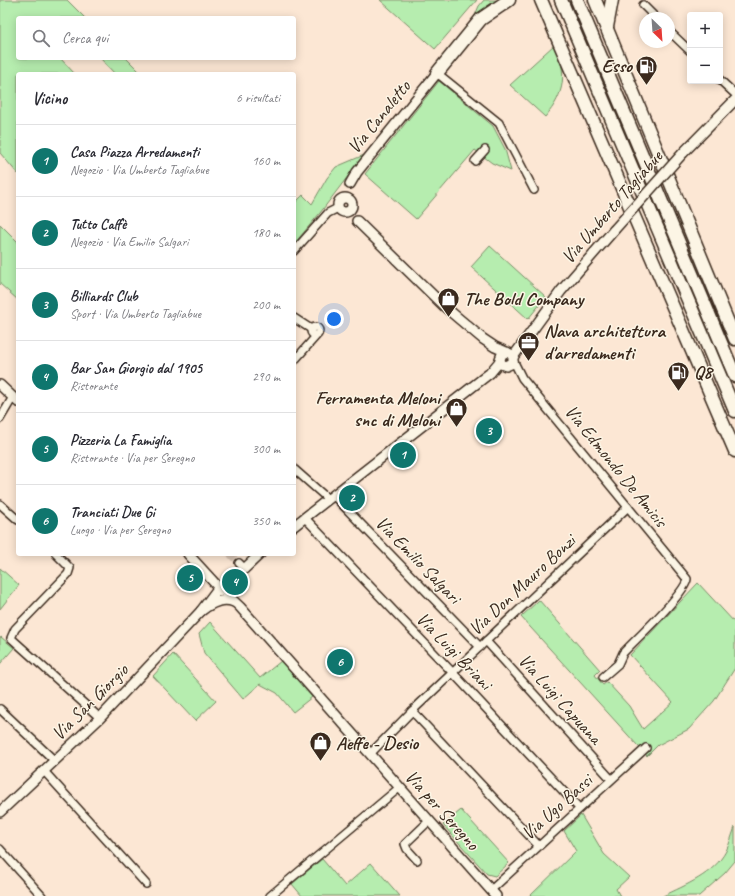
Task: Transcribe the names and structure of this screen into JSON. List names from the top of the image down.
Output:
{
  "streets": {
    "street": [
      "Via Canaletto",
      "Via Umberto Tagliabue",
      "Via Edmondo De Amicis",
      "Via Emilio Salgari",
      "Via Don Mauro Bonzi",
      "Via Luigi Briani",
      "Via Luigi Capuana",
      "Via San Giorgio",
      "Via Ugo Bassi",
      "Via per Seregno"
    ]
  },
  "crossings": [
    ["Via Canaletto", "Via Umberto Tagliabue"],
    ["Via Canaletto", "Via Edmondo De Amicis"],
    ["Via Umberto Tagliabue", "Via Edmondo De Amicis"],
    ["Via Umberto Tagliabue", "Via Emilio Salgari"],
    ["Via Umberto Tagliabue", "Via Luigi Briani"],
    ["Via Edmondo De Amicis", "Via Don Mauro Bonzi"],
    ["Via Emilio Salgari", "Via Don Mauro Bonzi"],
    ["Via Don Mauro Bonzi", "Via Luigi Briani"],
    ["Via Don Mauro Bonzi", "Via Luigi Capuana"],
    ["Via Don Mauro Bonzi", "Via per Seregno"],
    ["Via Luigi Briani", "Via Ugo Bassi"],
    ["Via Luigi Capuana", "Via Ugo Bassi"],
    ["Via San Giorgio", "Via per Seregno"],
    ["Via Ugo Bassi", "Via per Seregno"]
  ],
  "places": {
    "fuel station": ["Esso", "Q8"],
    "shop": ["The Bold Company", "Ferramenta Meloni snc di Meloni", "Aeffe - Desio"],
    "office": ["Nava architettura d'arredamenti"]
  },
  "north": "bottom right",
  "page": {
    "map_buttons": ["+", "−"],
    "search": "Cerca qui",
    "heading": ["Vicino", "6 risultati"],
    "list": [
      {
        "mark": "1",
        "name": "Casa Piazza Arredamenti",
        "note": "Negozio · Via Umberto Tagliabue",
        "value": "160 m"
      },
      {
        "mark": "2",
        "name": "Tutto Caffè",
        "note": "Negozio · Via Emilio Salgari",
        "value": "180 m"
      },
      {
        "mark": "3",
        "name": "Billiards Club",
        "note": "Sport · Via Umberto Tagliabue",
        "value": "200 m"
      },
      {
        "mark": "4",
        "name": "Bar San Giorgio dal 1905",
        "note": "Ristorante",
        "value": "290 m"
      },
      {
        "mark": "5",
        "name": "Pizzeria La Famiglia",
        "note": "Ristorante · Via per Seregno",
        "value": "300 m"
      },
      {
        "mark": "6",
        "name": "Tranciati Due Gi",
        "note": "Luogo · Via per Seregno",
        "value": "350 m"
      }
    ],
    "pins": [
      "3",
      "1",
      "2",
      "5",
      "4",
      "6"
    ]
  }
}
